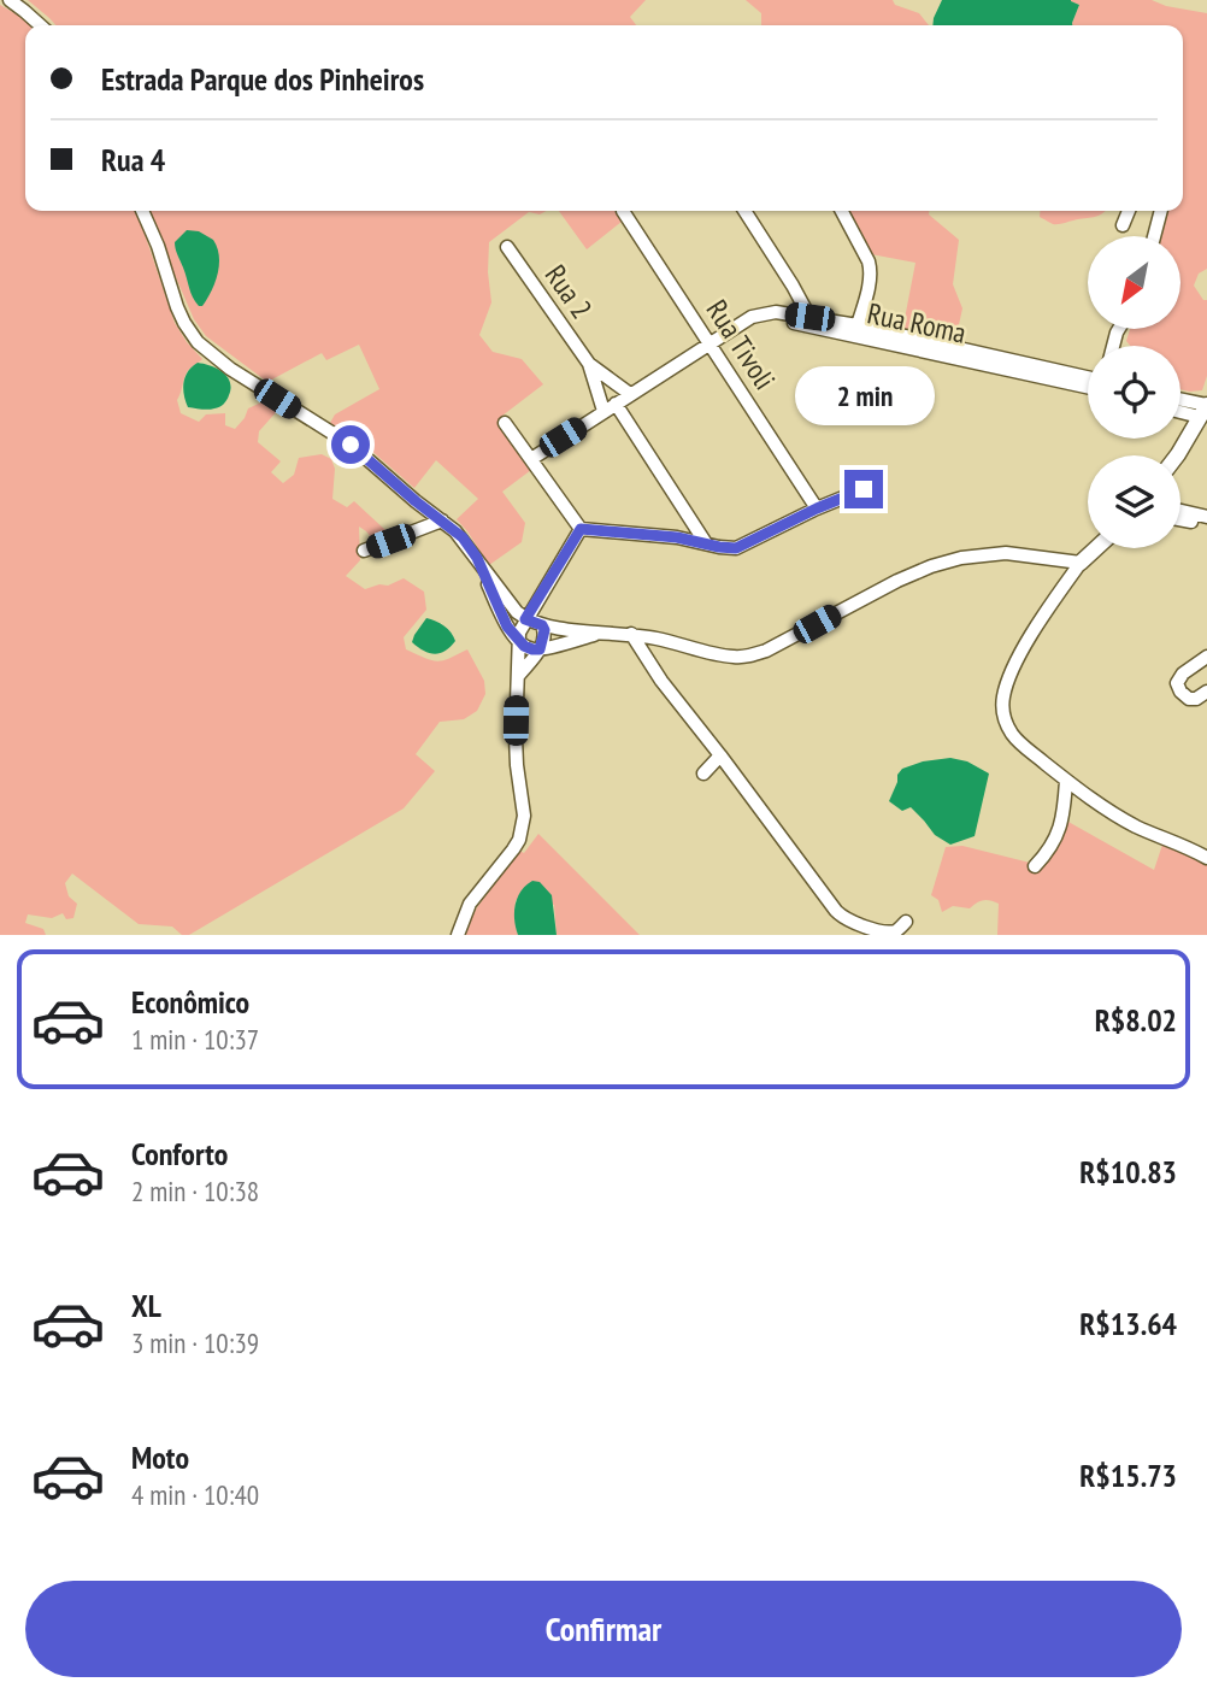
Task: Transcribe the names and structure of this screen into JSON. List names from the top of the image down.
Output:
{
  "streets": {
    "street": ["Rua 2", "Rua Roma", "Rua Tivoli"]
  },
  "crossings": [
    ["Rua Roma", "Rua Tivoli"]
  ],
  "north": "bottom left",
  "page": {
    "banner": ["Estrada Parque dos Pinheiros", "Rua 4"],
    "bubble": "2 min",
    "list": [
      {
        "name": "Econômico",
        "note": "1 min · 10:37",
        "value": "R$8.02"
      },
      {
        "name": "Conforto",
        "note": "2 min · 10:38",
        "value": "R$10.83"
      },
      {
        "name": "XL",
        "note": "3 min · 10:39",
        "value": "R$13.64"
      },
      {
        "name": "Moto",
        "note": "4 min · 10:40",
        "value": "R$15.73"
      }
    ],
    "buttons": "Confirmar"
  }
}
